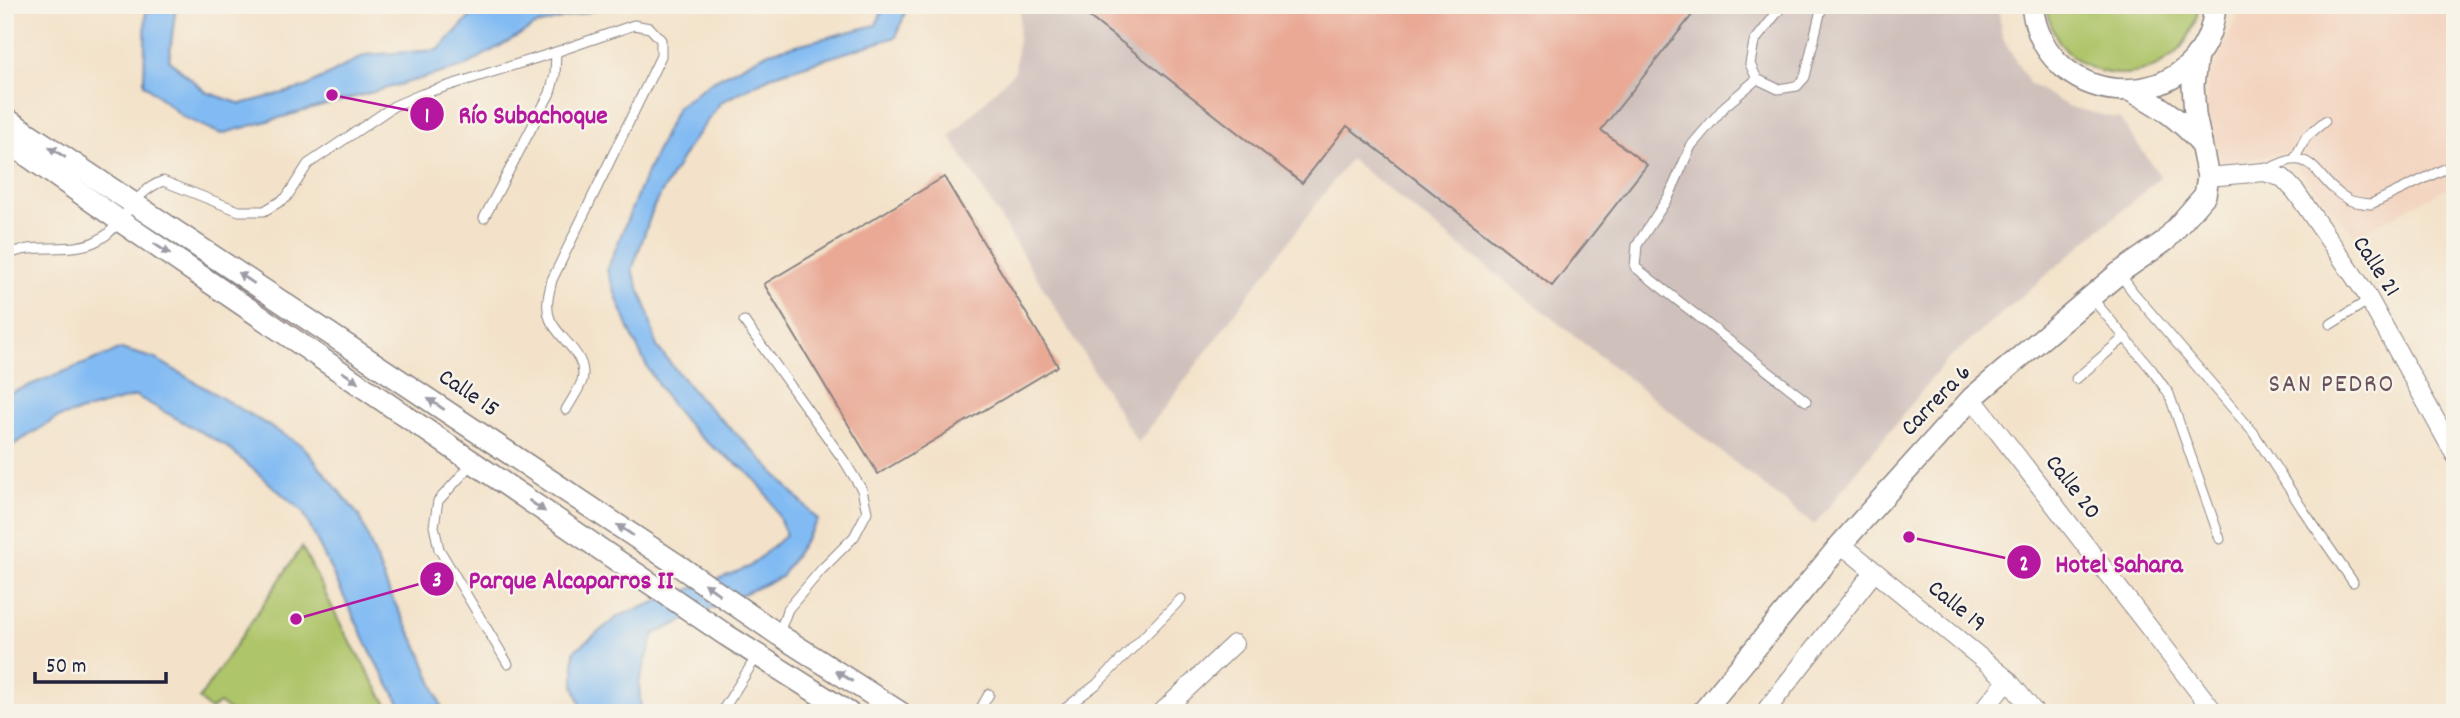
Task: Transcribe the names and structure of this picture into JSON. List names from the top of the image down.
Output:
{
  "streets": {
    "street": [
      "Calle 21",
      "Calle 15",
      "Carrera 6",
      "Calle 20",
      "Calle 19"
    ]
  },
  "crossings": [
    ["Carrera 6", "Calle 20"],
    ["Carrera 6", "Calle 19"]
  ],
  "districts": ["SAN PEDRO"],
  "places": ["Río Subachoque", "Hotel Sahara", "Parque Alcaparros II"],
  "scale_bar": "50 m"
}
